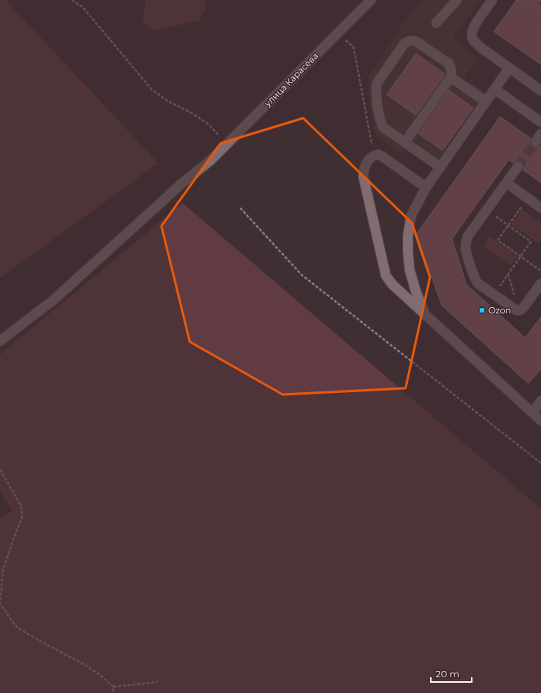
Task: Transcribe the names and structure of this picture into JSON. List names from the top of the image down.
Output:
{
  "streets": {
    "street": ["улица Карасёва"]
  },
  "places": ["Ozon"],
  "scale_bar": "20 m"
}
